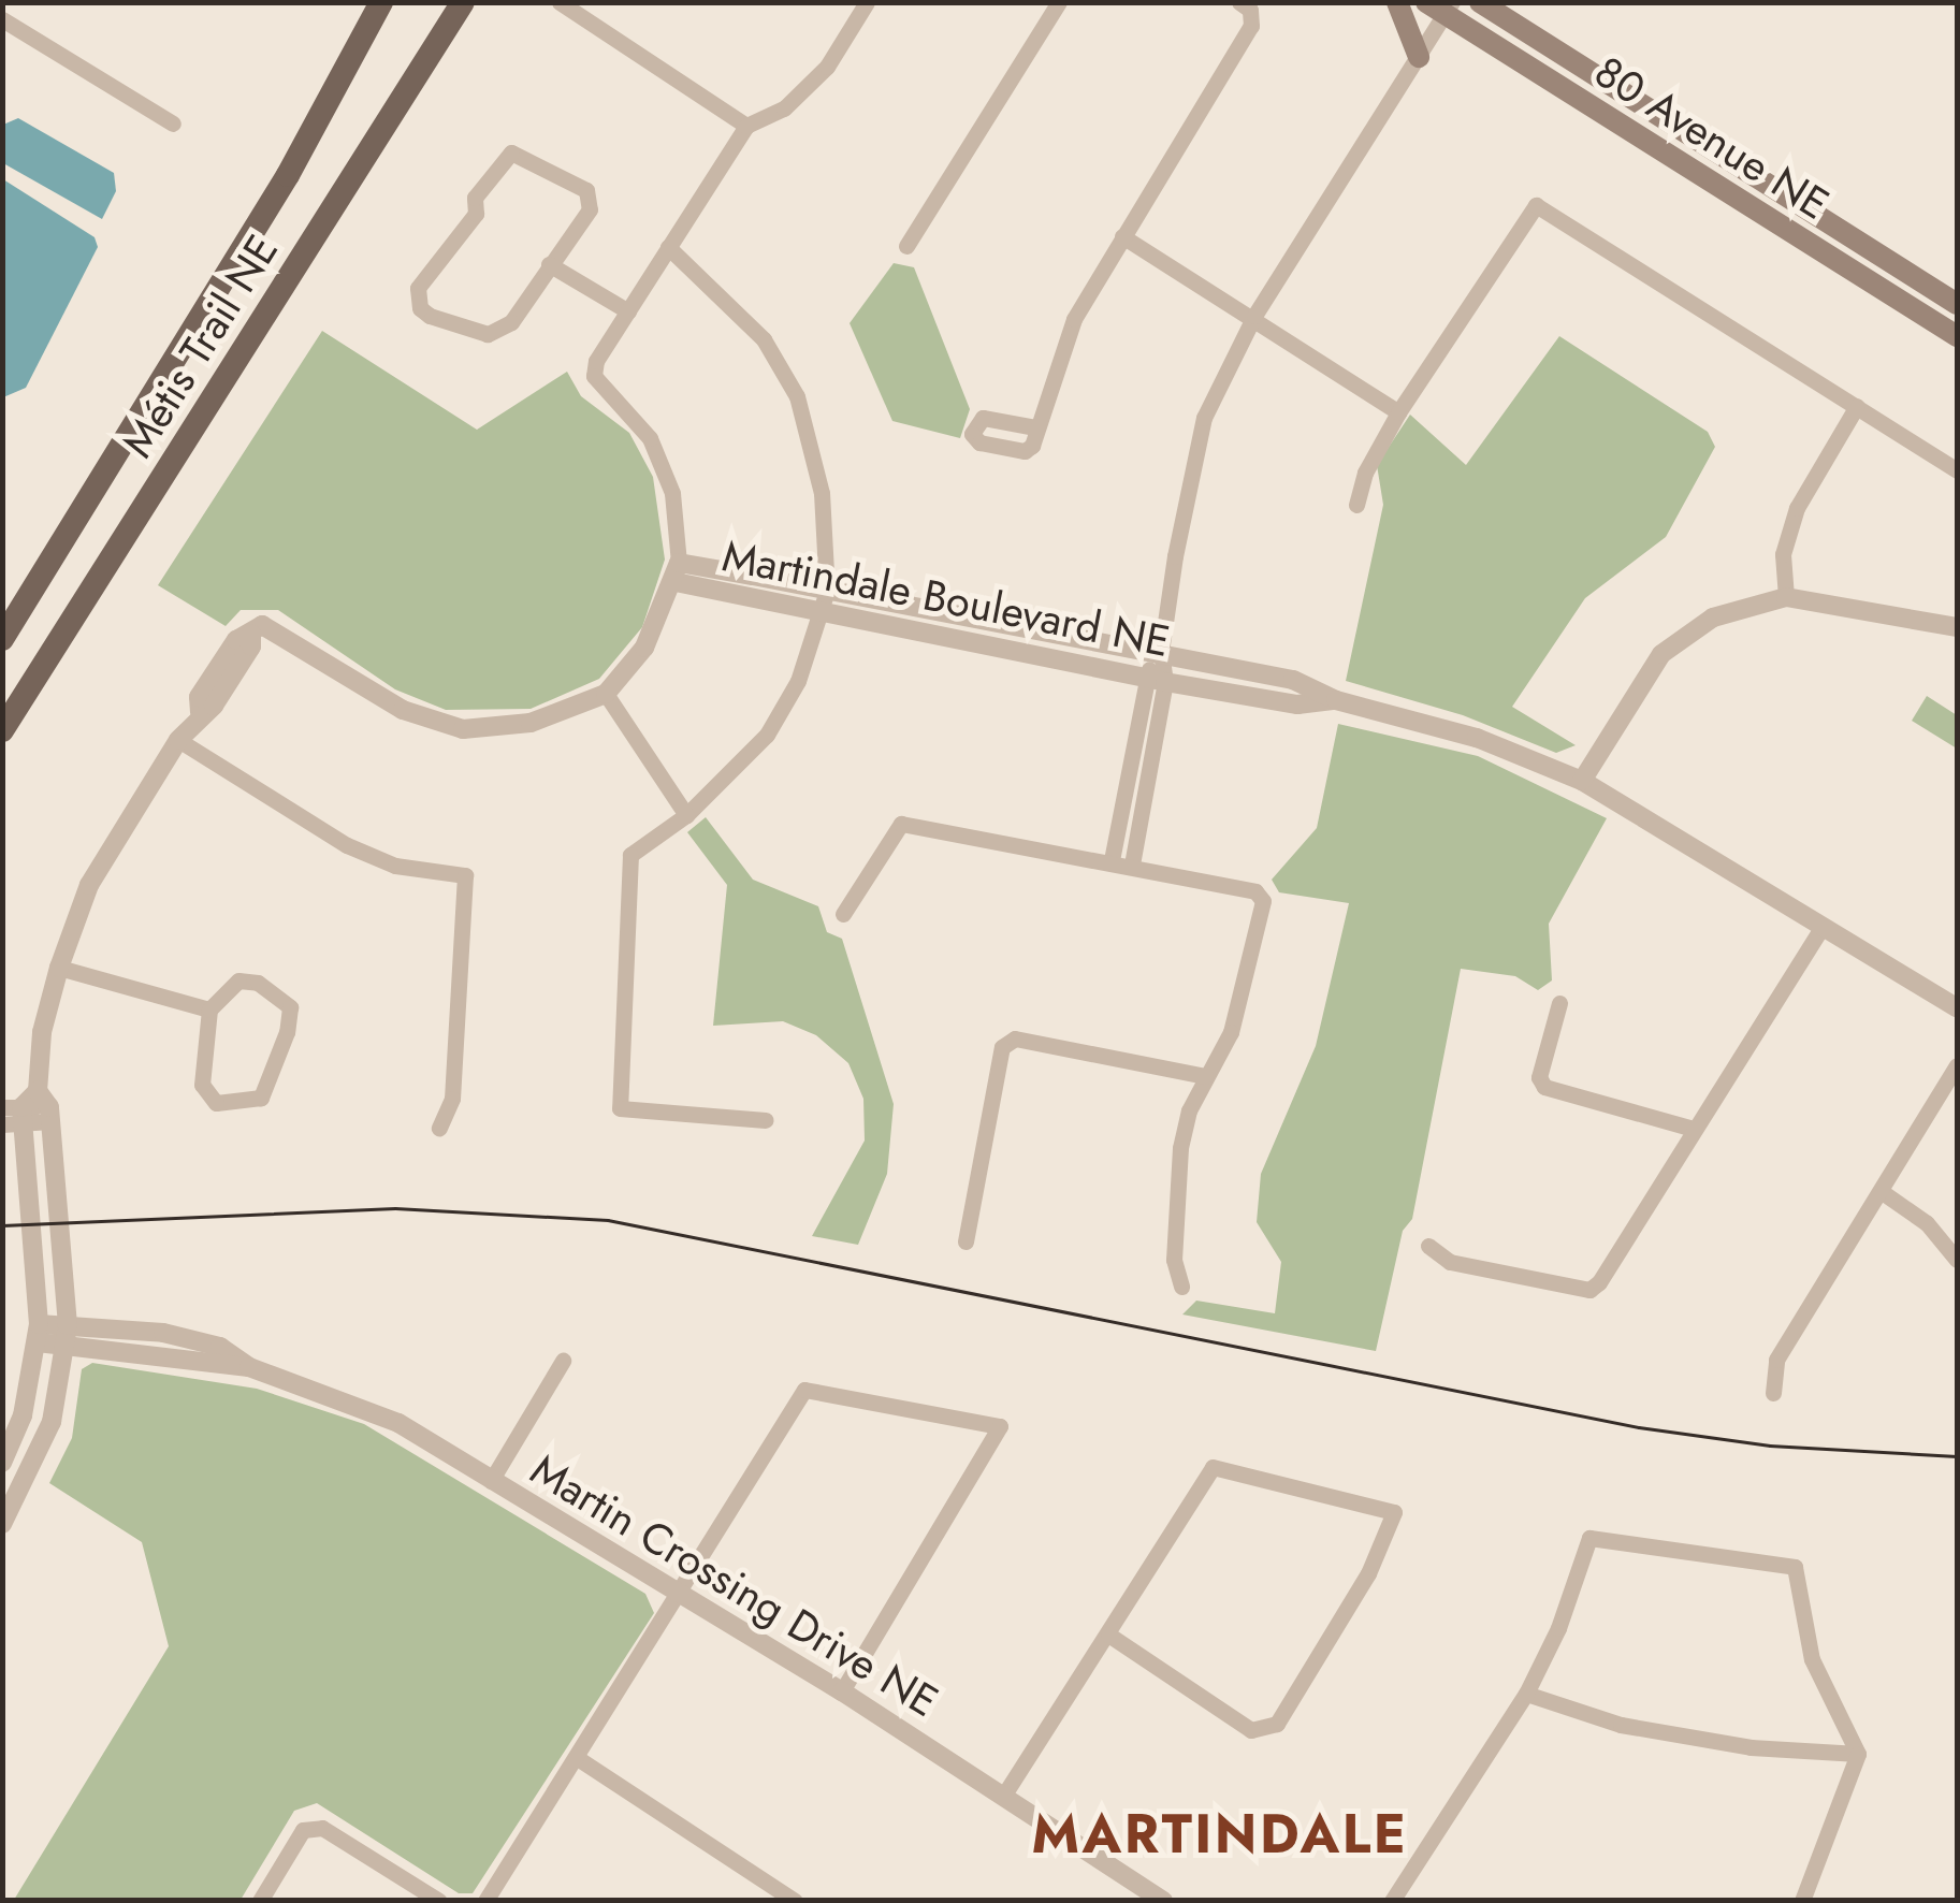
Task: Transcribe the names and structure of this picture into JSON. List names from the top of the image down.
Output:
{
  "streets": {
    "main road": ["80 Avenue NE", "Métis Trail NE"],
    "street": ["Martindale Boulevard NE", "Martin Crossing Drive NE"]
  },
  "crossings": [
    ["Martindale Boulevard NE", "Martin Crossing Drive NE"]
  ],
  "districts": ["MARTINDALE"]
}
